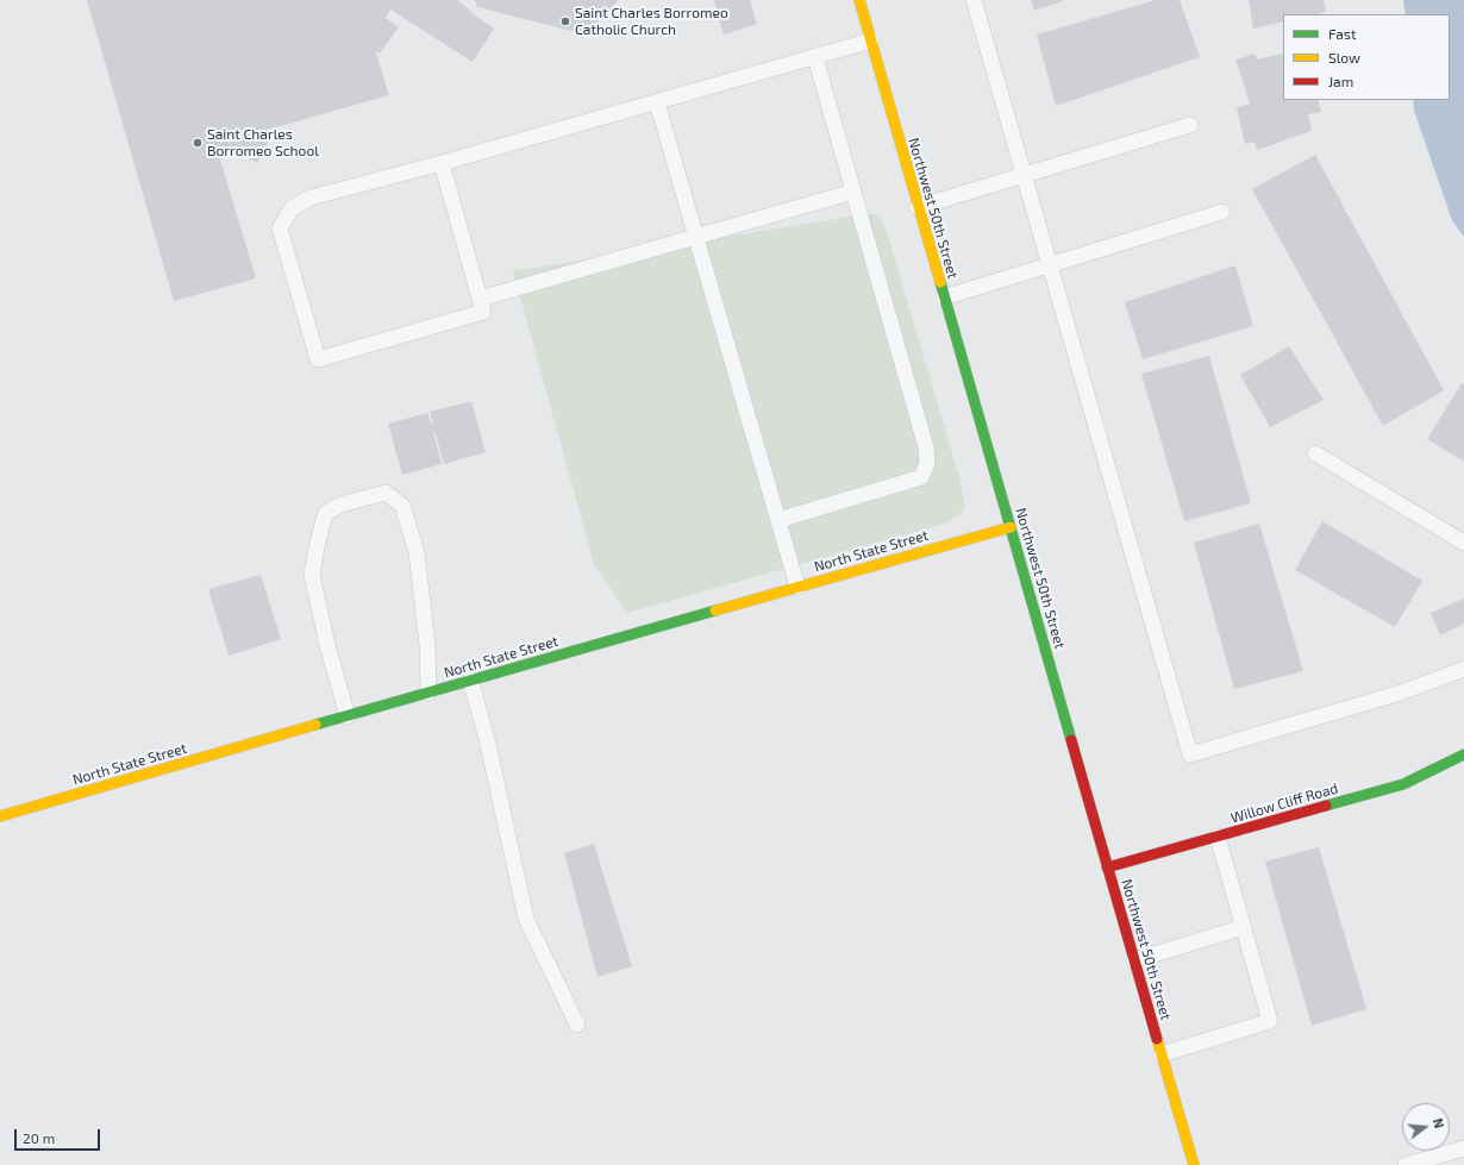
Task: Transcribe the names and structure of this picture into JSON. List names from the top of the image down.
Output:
{
  "streets": {
    "street": ["Northwest 50th Street", "North State Street", "Willow Cliff Road"]
  },
  "crossings": [
    ["Northwest 50th Street", "North State Street"],
    ["Northwest 50th Street", "Willow Cliff Road"]
  ],
  "places": ["Saint Charles Borromeo Catholic Church", "Saint Charles Borromeo School"],
  "legend": ["Fast", "Slow", "Jam"],
  "scale_bar": "20 m",
  "north": "right"
}
